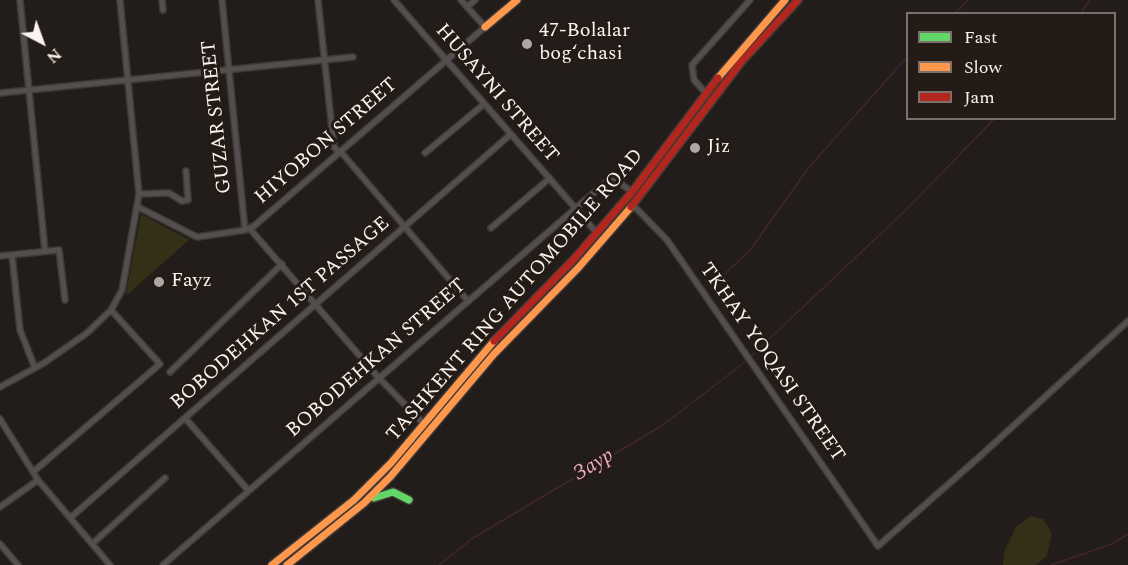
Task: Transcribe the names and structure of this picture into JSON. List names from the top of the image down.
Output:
{
  "streets": {
    "main road": ["HIYOBON STREET", "TASHKENT RING AUTOMOBILE ROAD"],
    "street": [
      "HUSAYNI STREET",
      "GUZAR STREET",
      "BOBODEHKAN 1ST PASSAGE",
      "BOBODEHKAN STREET",
      "TKHAY YOQASI STREET"
    ]
  },
  "crossings": [
    ["HUSAYNI STREET", "HIYOBON STREET"],
    ["HUSAYNI STREET", "TASHKENT RING AUTOMOBILE ROAD"],
    ["HUSAYNI STREET", "BOBODEHKAN 1ST PASSAGE"],
    ["HUSAYNI STREET", "BOBODEHKAN STREET"],
    ["GUZAR STREET", "HIYOBON STREET"],
    ["TASHKENT RING AUTOMOBILE ROAD", "BOBODEHKAN STREET"],
    ["TASHKENT RING AUTOMOBILE ROAD", "TKHAY YOQASI STREET"]
  ],
  "water": ["Заур"],
  "places": ["47-Bolalar bogʻchasi", "Jiz", "Fayz"],
  "legend": ["Fast", "Slow", "Jam"],
  "north": "bottom right"
}
